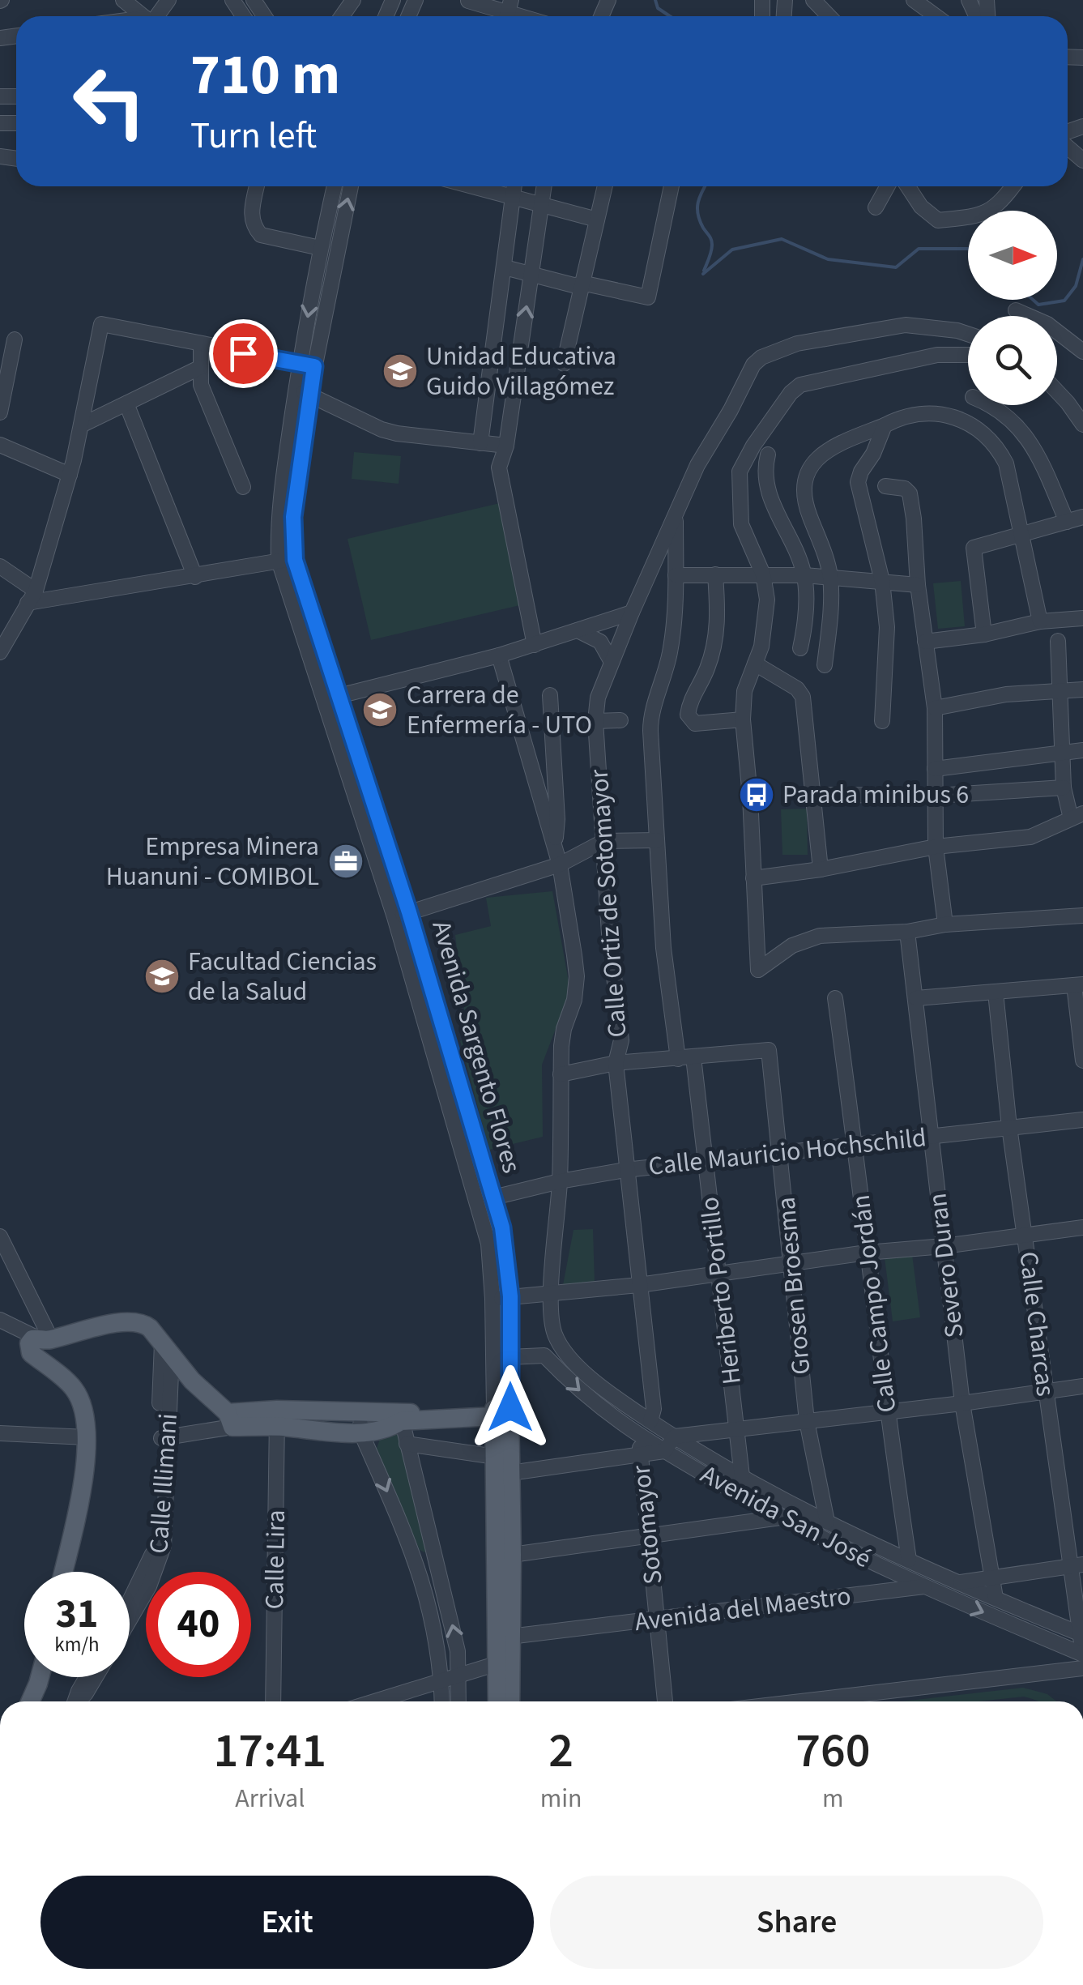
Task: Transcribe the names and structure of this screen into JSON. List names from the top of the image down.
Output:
{
  "streets": {
    "main road": ["Avenida Sargento Flores"],
    "street": [
      "Calle Ortiz de Sotomayor",
      "Calle Mauricio Hochschild",
      "Severo Duran",
      "Grosen Broesma",
      "Heriberto Portillo",
      "Calle Campo Jordán",
      "Calle Charcas",
      "Calle Illimani",
      "Avenida San José",
      "Sotomayor",
      "Calle Lira",
      "Avenida del Maestro"
    ]
  },
  "crossings": [
    ["Calle Ortiz de Sotomayor", "Calle Mauricio Hochschild"],
    ["Calle Ortiz de Sotomayor", "Avenida San José"],
    ["Avenida Sargento Flores", "Calle Mauricio Hochschild"],
    ["Avenida Sargento Flores", "Avenida San José"],
    ["Avenida Sargento Flores", "Avenida del Maestro"],
    ["Calle Mauricio Hochschild", "Severo Duran"],
    ["Calle Mauricio Hochschild", "Grosen Broesma"],
    ["Calle Mauricio Hochschild", "Heriberto Portillo"],
    ["Calle Mauricio Hochschild", "Calle Campo Jordán"],
    ["Calle Mauricio Hochschild", "Calle Charcas"],
    ["Calle Mauricio Hochschild", "Avenida San José"],
    ["Severo Duran", "Avenida San José"],
    ["Severo Duran", "Avenida del Maestro"],
    ["Grosen Broesma", "Heriberto Portillo"],
    ["Grosen Broesma", "Avenida San José"],
    ["Heriberto Portillo", "Avenida San José"],
    ["Calle Campo Jordán", "Avenida San José"],
    ["Calle Charcas", "Avenida San José"],
    ["Calle Charcas", "Avenida del Maestro"],
    ["Avenida San José", "Sotomayor"],
    ["Avenida San José", "Avenida del Maestro"],
    ["Sotomayor", "Avenida del Maestro"]
  ],
  "places": {
    "school or university": ["Unidad Educativa Guido Villagómez", "Carrera de Enfermería - UTO", "Facultad Ciencias de la Salud"],
    "bus stop": ["Parada minibus 6"],
    "office": ["Empresa Minera Huanuni - COMIBOL"]
  },
  "north": "right",
  "page": {
    "turn": ["710 m", "Turn left"],
    "speed": "31 km/h",
    "limit": "40",
    "eta": [
      "17:41",
      "Arrival",
      "2",
      "min",
      "760",
      "m"
    ],
    "buttons": ["Exit", "Share"]
  }
}
